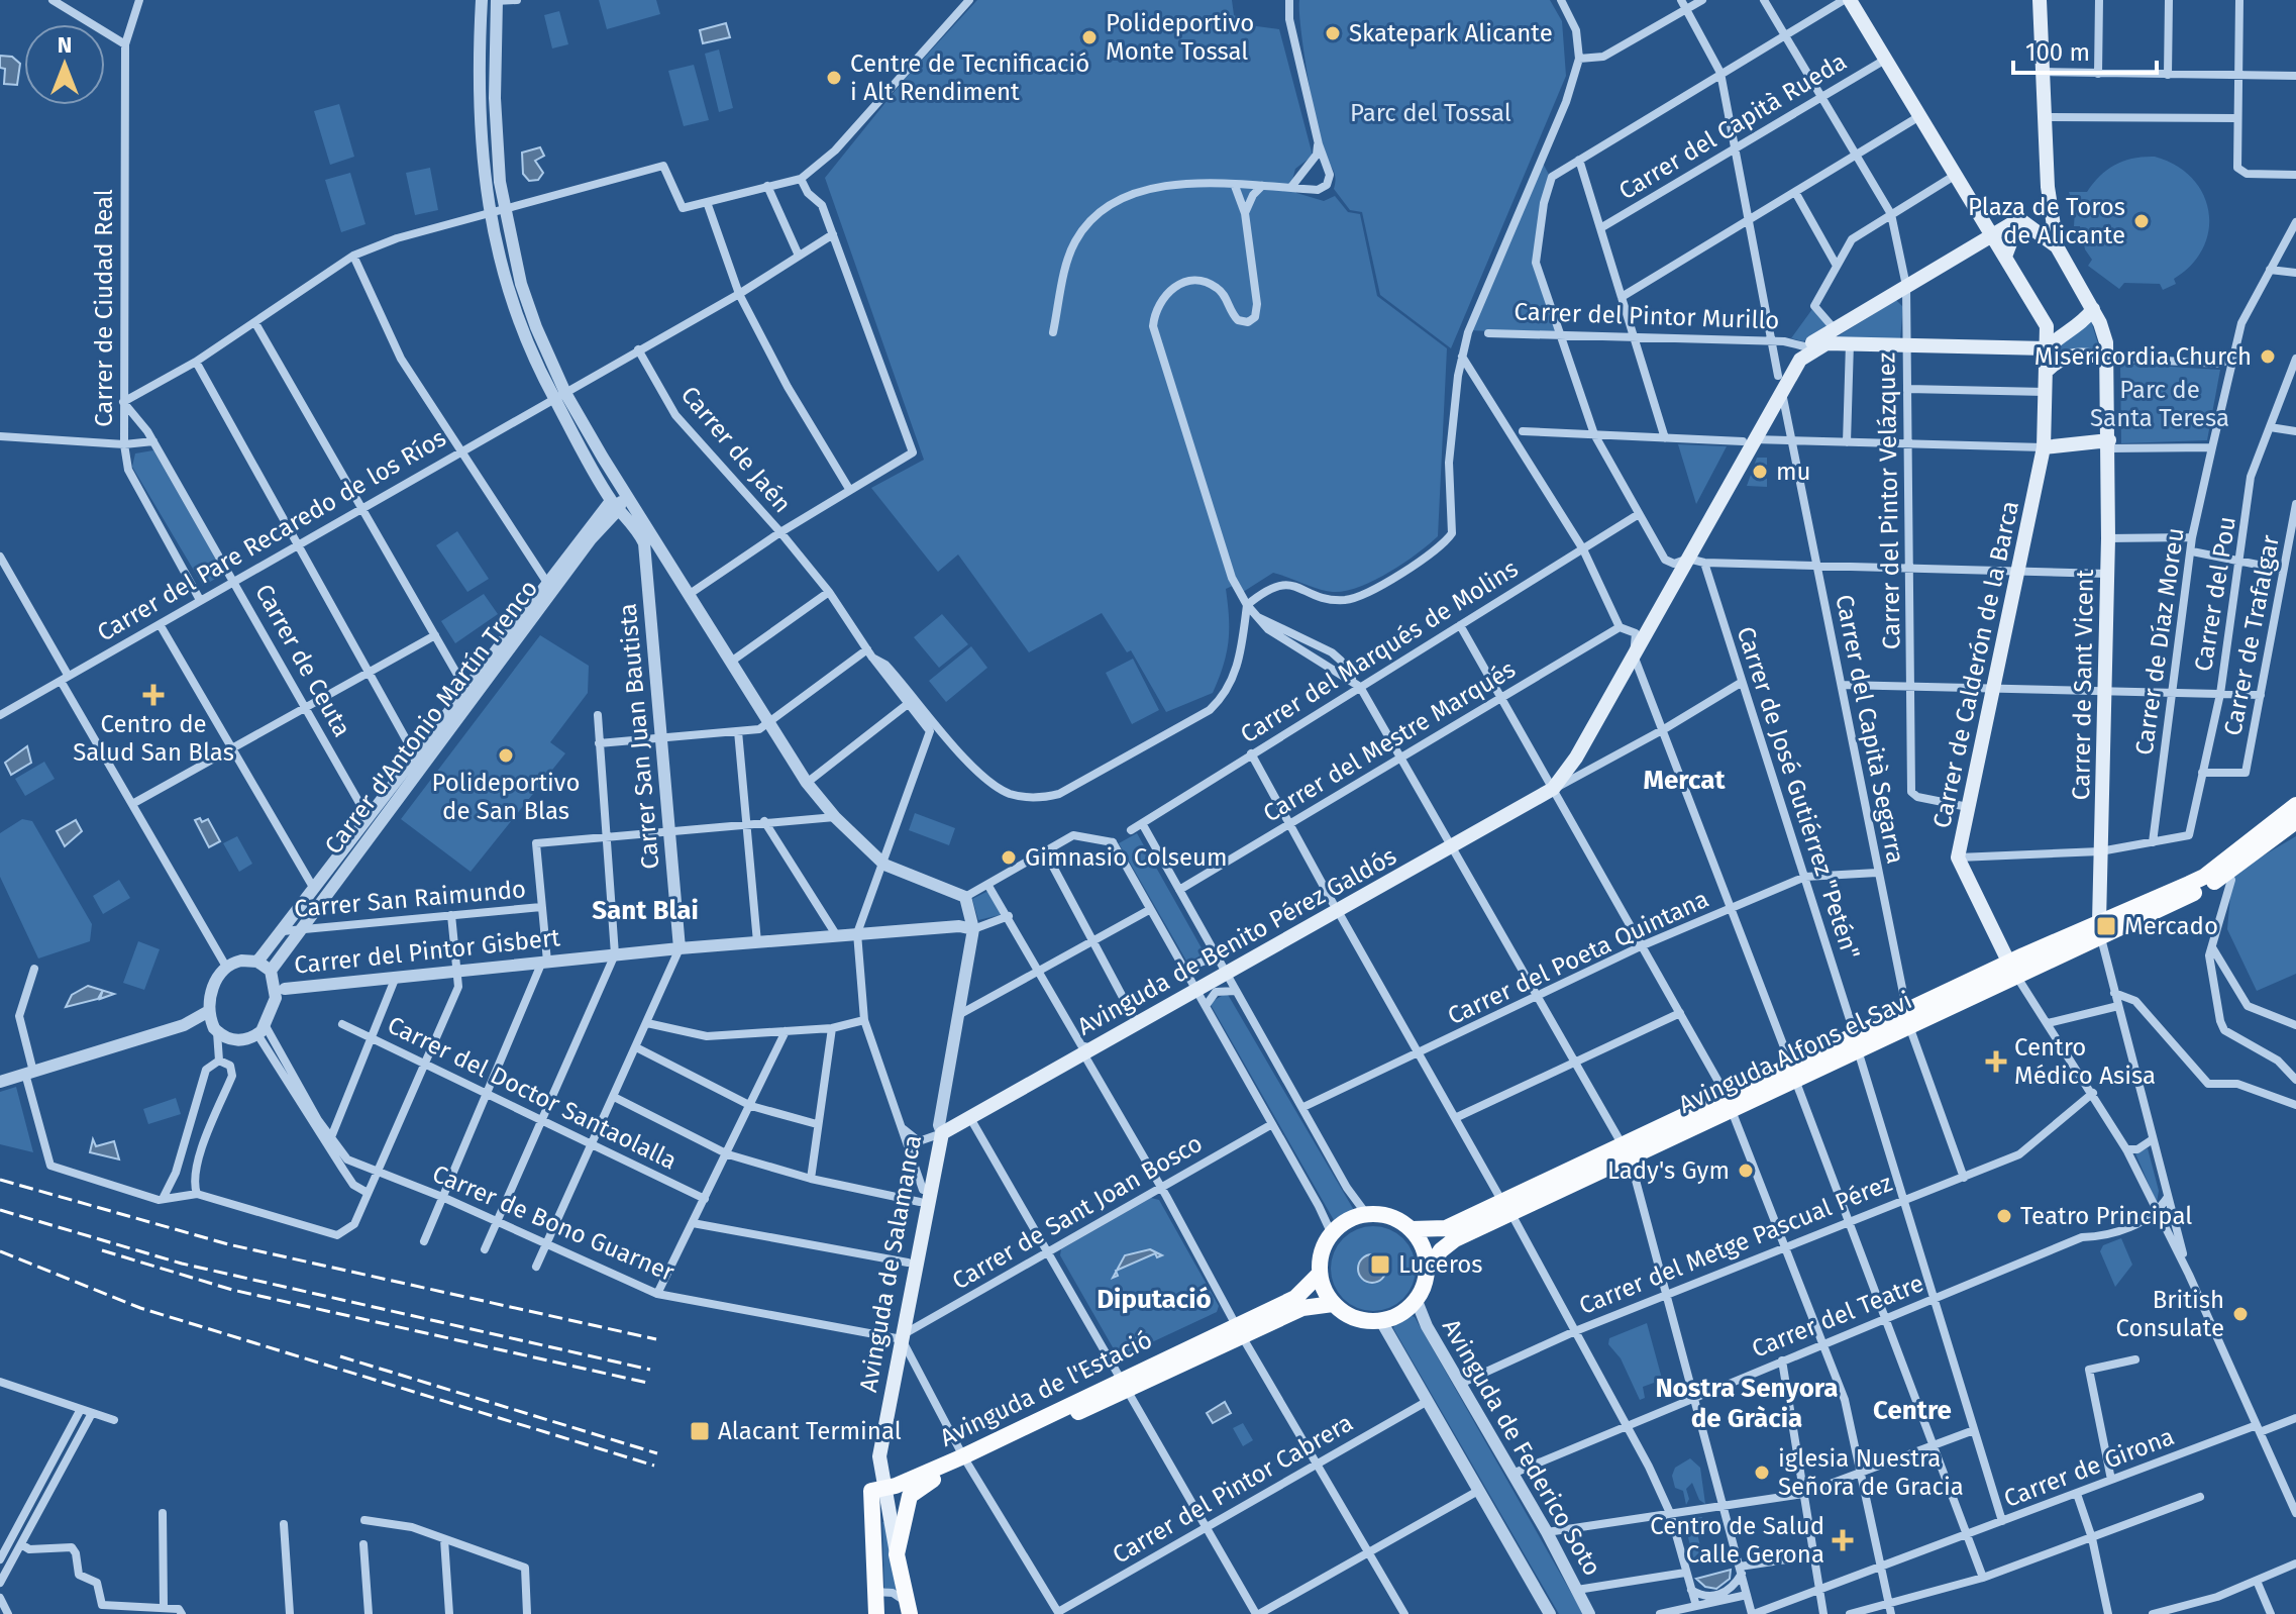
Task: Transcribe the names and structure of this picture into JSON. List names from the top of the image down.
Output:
{
  "streets": {
    "main road": [
      "Carrer de Calderón de la Barca",
      "Carrer de Sant Vicent",
      "Avinguda de Benito Pérez Galdós",
      "Avinguda Alfons el Savi",
      "Avinguda de Salamanca",
      "Avinguda de l'Estació"
    ],
    "street": [
      "Carrer del Capità Rueda",
      "Carrer de Ciudad Real",
      "Carrer del Pintor Murillo",
      "Carrer de Jaén",
      "Carrer del Pintor Velázquez",
      "Carrer del Pare Recaredo de los Ríos",
      "Carrer del Pou",
      "Carrer de Trafalgar",
      "Carrer de Díaz Moreu",
      "Carrer del Marqués de Molins",
      "Carrer de Ceuta",
      "Carrer d'Antonio Martín Trenco",
      "Carrer del Capità Segarra",
      "Carrer San Juan Bautista",
      "Carrer del Mestre Marqués",
      "Carrer de José Gutiérrez \"Petén\"",
      "Carrer San Raimundo",
      "Carrer del Pintor Gisbert",
      "Carrer del Poeta Quintana",
      "Carrer del Doctor Santaolalla",
      "Carrer de Sant Joan Bosco",
      "Carrer de Bono Guarner",
      "Carrer del Metge Pascual Pérez",
      "Carrer del Teatre",
      "Avinguda de Federico Soto",
      "Carrer de Girona",
      "Carrer del Pintor Cabrera"
    ]
  },
  "crossings": [
    ["Carrer del Capità Rueda", "Carrer del Pintor Velázquez"],
    ["Carrer del Capità Rueda", "Carrer del Capità Segarra"],
    ["Carrer de Ciudad Real", "Carrer del Pare Recaredo de los Ríos"],
    ["Carrer de Ciudad Real", "Carrer de Ceuta"],
    ["Carrer del Pintor Murillo", "Carrer del Capità Segarra"],
    ["Carrer de Jaén", "Carrer del Pare Recaredo de los Ríos"],
    ["Carrer del Pintor Velázquez", "Carrer de Calderón de la Barca"],
    ["Carrer del Pare Recaredo de los Ríos", "Carrer de Ceuta"],
    ["Carrer del Pou", "Carrer de Trafalgar"],
    ["Carrer del Pou", "Carrer de Díaz Moreu"],
    ["Carrer de Ceuta", "Carrer d'Antonio Martín Trenco"],
    ["Carrer de Calderón de la Barca", "Avinguda Alfons el Savi"],
    ["Carrer de Sant Vicent", "Avinguda Alfons el Savi"],
    ["Carrer d'Antonio Martín Trenco", "Carrer San Juan Bautista"],
    ["Carrer d'Antonio Martín Trenco", "Carrer San Raimundo"],
    ["Carrer d'Antonio Martín Trenco", "Carrer del Pintor Gisbert"],
    ["Carrer d'Antonio Martín Trenco", "Carrer de Bono Guarner"],
    ["Carrer del Capità Segarra", "Carrer del Poeta Quintana"],
    ["Carrer del Capità Segarra", "Avinguda Alfons el Savi"],
    ["Carrer del Capità Segarra", "Carrer del Metge Pascual Pérez"],
    ["Carrer San Juan Bautista", "Carrer del Pintor Gisbert"],
    ["Carrer de José Gutiérrez \"Petén\"", "Carrer del Poeta Quintana"],
    ["Carrer de José Gutiérrez \"Petén\"", "Avinguda Alfons el Savi"],
    ["Carrer de José Gutiérrez \"Petén\"", "Carrer del Metge Pascual Pérez"],
    ["Carrer de José Gutiérrez \"Petén\"", "Carrer del Teatre"],
    ["Carrer de José Gutiérrez \"Petén\"", "Carrer de Girona"],
    ["Avinguda de Benito Pérez Galdós", "Avinguda de Salamanca"],
    ["Carrer del Pintor Gisbert", "Carrer de Bono Guarner"],
    ["Carrer del Pintor Gisbert", "Avinguda de Salamanca"],
    ["Avinguda Alfons el Savi", "Avinguda de l'Estació"],
    ["Avinguda Alfons el Savi", "Avinguda de Federico Soto"],
    ["Carrer de Sant Joan Bosco", "Carrer de Bono Guarner"],
    ["Carrer de Sant Joan Bosco", "Avinguda de Salamanca"],
    ["Carrer de Bono Guarner", "Avinguda de Salamanca"],
    ["Carrer del Metge Pascual Pérez", "Avinguda de Federico Soto"],
    ["Avinguda de Salamanca", "Avinguda de l'Estació"],
    ["Carrer del Teatre", "Avinguda de Federico Soto"],
    ["Avinguda de l'Estació", "Avinguda de Federico Soto"]
  ],
  "districts": [
    "Mercat",
    "Sant Blai",
    "Diputació",
    "Nostra Senyora de Gràcia",
    "Centre"
  ],
  "parks": ["Parc del Tossal", "Parc de Santa Teresa"],
  "places": {
    "other": [
      "Skatepark Alicante",
      "Polideportivo Monte Tossal",
      "Centre de Tecnificació i Alt Rendiment",
      "Plaza de Toros de Alicante",
      "Misericordia Church",
      "mu",
      "Polideportivo de San Blas",
      "Gimnasio Colseum",
      "Lady's Gym",
      "Teatro Principal",
      "British Consulate",
      "iglesia Nuestra Señora de Gracia"
    ],
    "health": ["Centro de Salud San Blas", "Centro Médico Asisa", "Centro de Salud Calle Gerona"],
    "transit": ["Mercado", "Luceros", "Alacant Terminal"]
  },
  "scale_bar": "100 m",
  "north": "top"
}
